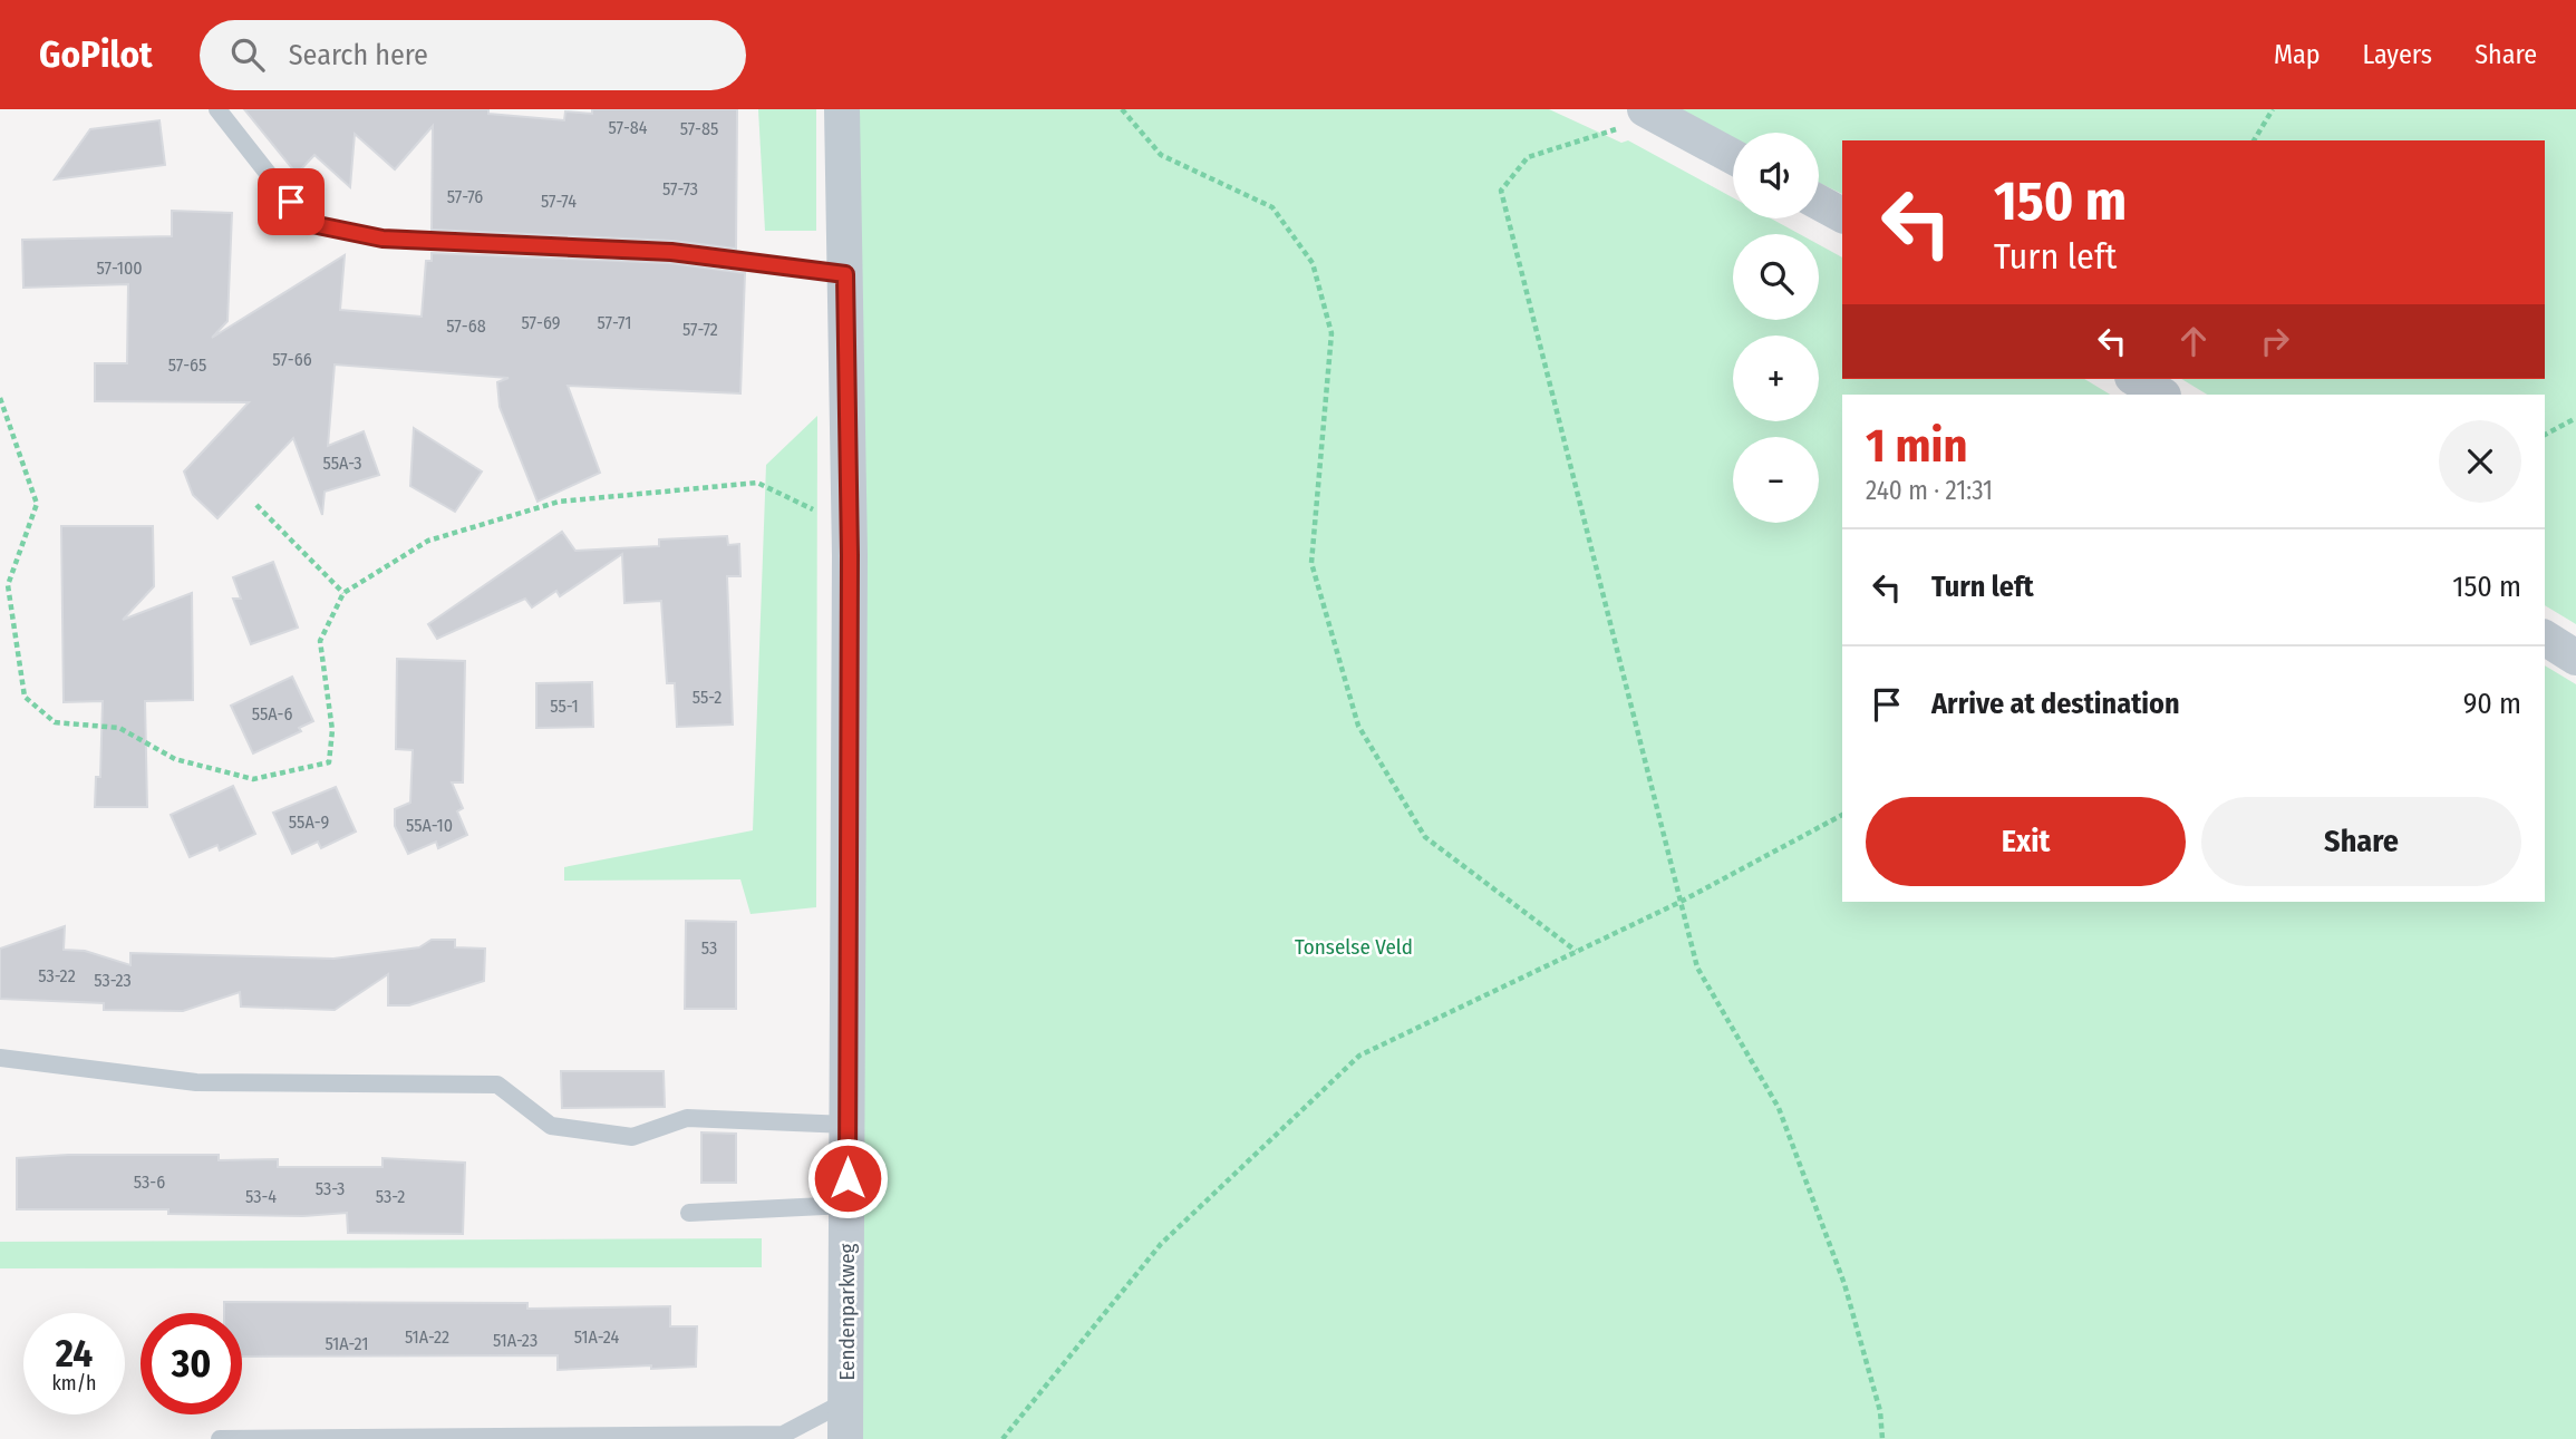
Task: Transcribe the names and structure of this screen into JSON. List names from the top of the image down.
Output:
{
  "streets": {
    "street": ["Eendenparkweg"]
  },
  "parks": ["Tonselse Veld"],
  "house_numbers": [
    "57-84",
    "57-85",
    "57-73",
    "57-76",
    "57-74",
    "57-100",
    "57-69",
    "57-71",
    "57-68",
    "57-72",
    "57-66",
    "57-65",
    "55A-3",
    "55-2",
    "55-1",
    "55A-6",
    "55A-9",
    "55A-10",
    "53",
    "53-22",
    "53-23",
    "53-6",
    "53-3",
    "53-4",
    "53-2",
    "51A-22",
    "51A-24",
    "51A-23",
    "51A-21"
  ],
  "page": {
    "header": "GoPilot",
    "search": "Search here",
    "nav": ["Map", "Layers", "Share"],
    "map_buttons": ["+", "−"],
    "turn": ["150 m", "Turn left"],
    "heading": ["1 min", "240 m · 21:31"],
    "list": [
      {
        "name": "Turn left",
        "value": "150 m"
      },
      {
        "name": "Arrive at destination",
        "value": "90 m"
      }
    ],
    "buttons": ["Exit", "Share"],
    "speed": "24 km/h",
    "limit": "30"
  }
}
